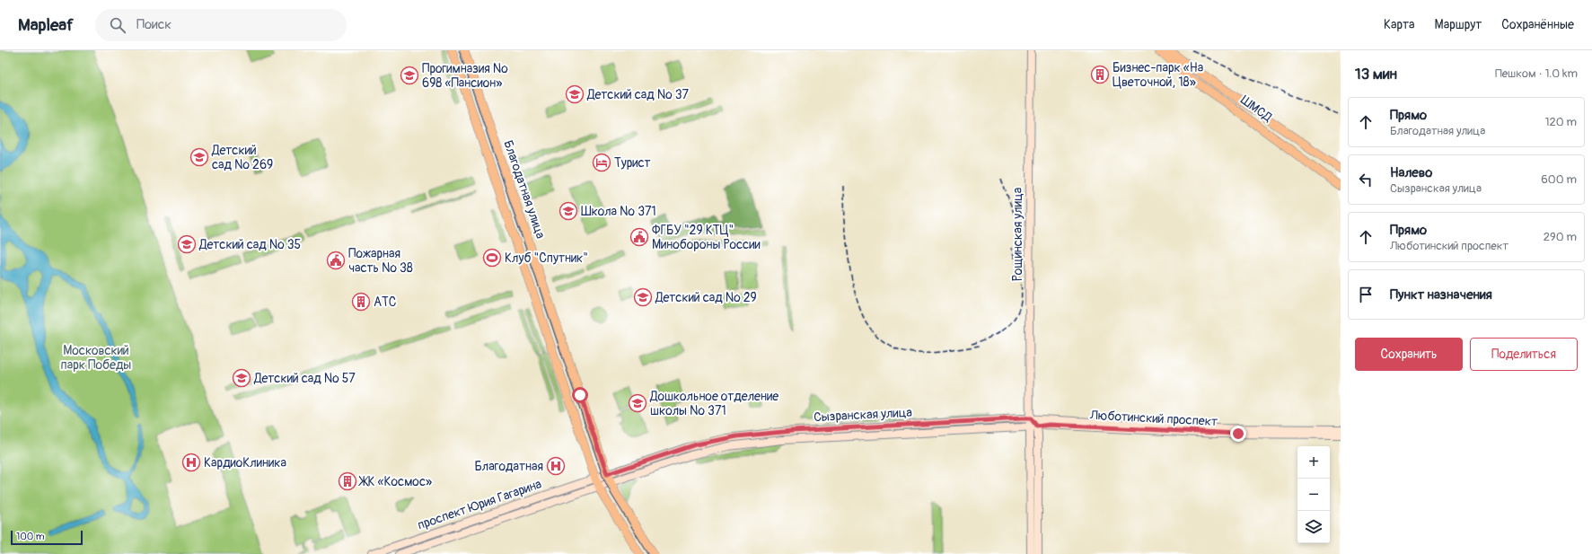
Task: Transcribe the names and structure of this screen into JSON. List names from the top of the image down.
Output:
{
  "streets": {
    "main road": ["ШМСД", "Благодатная улица"],
    "street": [
      "Рощинская улица",
      "Сызранская улица",
      "Люботинский проспект",
      "проспект Юрия Гагарина"
    ]
  },
  "crossings": [
    ["Благодатная улица", "Сызранская улица"],
    ["Благодатная улица", "проспект Юрия Гагарина"],
    ["Рощинская улица", "Сызранская улица"],
    ["Рощинская улица", "Люботинский проспект"],
    ["Сызранская улица", "Люботинский проспект"],
    ["Сызранская улица", "проспект Юрия Гагарина"]
  ],
  "parks": ["Московский парк Победы"],
  "places": {
    "building": ["Бизнес-парк «На Цветочной, 18»", "АТС", "ЖК «Космос»"],
    "school or university": [
      "Прогимназия № 698 «Пансион»",
      "Детский сад № 37",
      "Детский сад № 269",
      "Школа № 371",
      "Детский сад № 35",
      "Детский сад № 29",
      "Детский сад № 57",
      "Дошкольное отделение школы № 371"
    ],
    "hotel": ["Турист"],
    "public building": ["ФГБУ \"29 КТЦ\" Минобороны России", "Пожарная часть № 38"],
    "sports": ["Клуб \"Спутник\""],
    "hospital": ["КардиоКлиника", "Благодатная"]
  },
  "scale_bar": "100 m",
  "page": {
    "header": "Mapleaf",
    "search": "Поиск",
    "nav": ["Карта", "Маршрут", "Сохранённые"],
    "heading": ["13 мин", "Пешком · 1.0 km"],
    "list": [
      ["Прямо", "Благодатная улица", "120 m"],
      ["Налево", "Сызранская улица", "600 m"],
      ["Прямо", "Люботинский проспект", "290 m"],
      "Пункт назначения"
    ],
    "buttons": ["Сохранить", "Поделиться"],
    "map_buttons": ["+", "−"],
    "scale": "100 m"
  }
}
